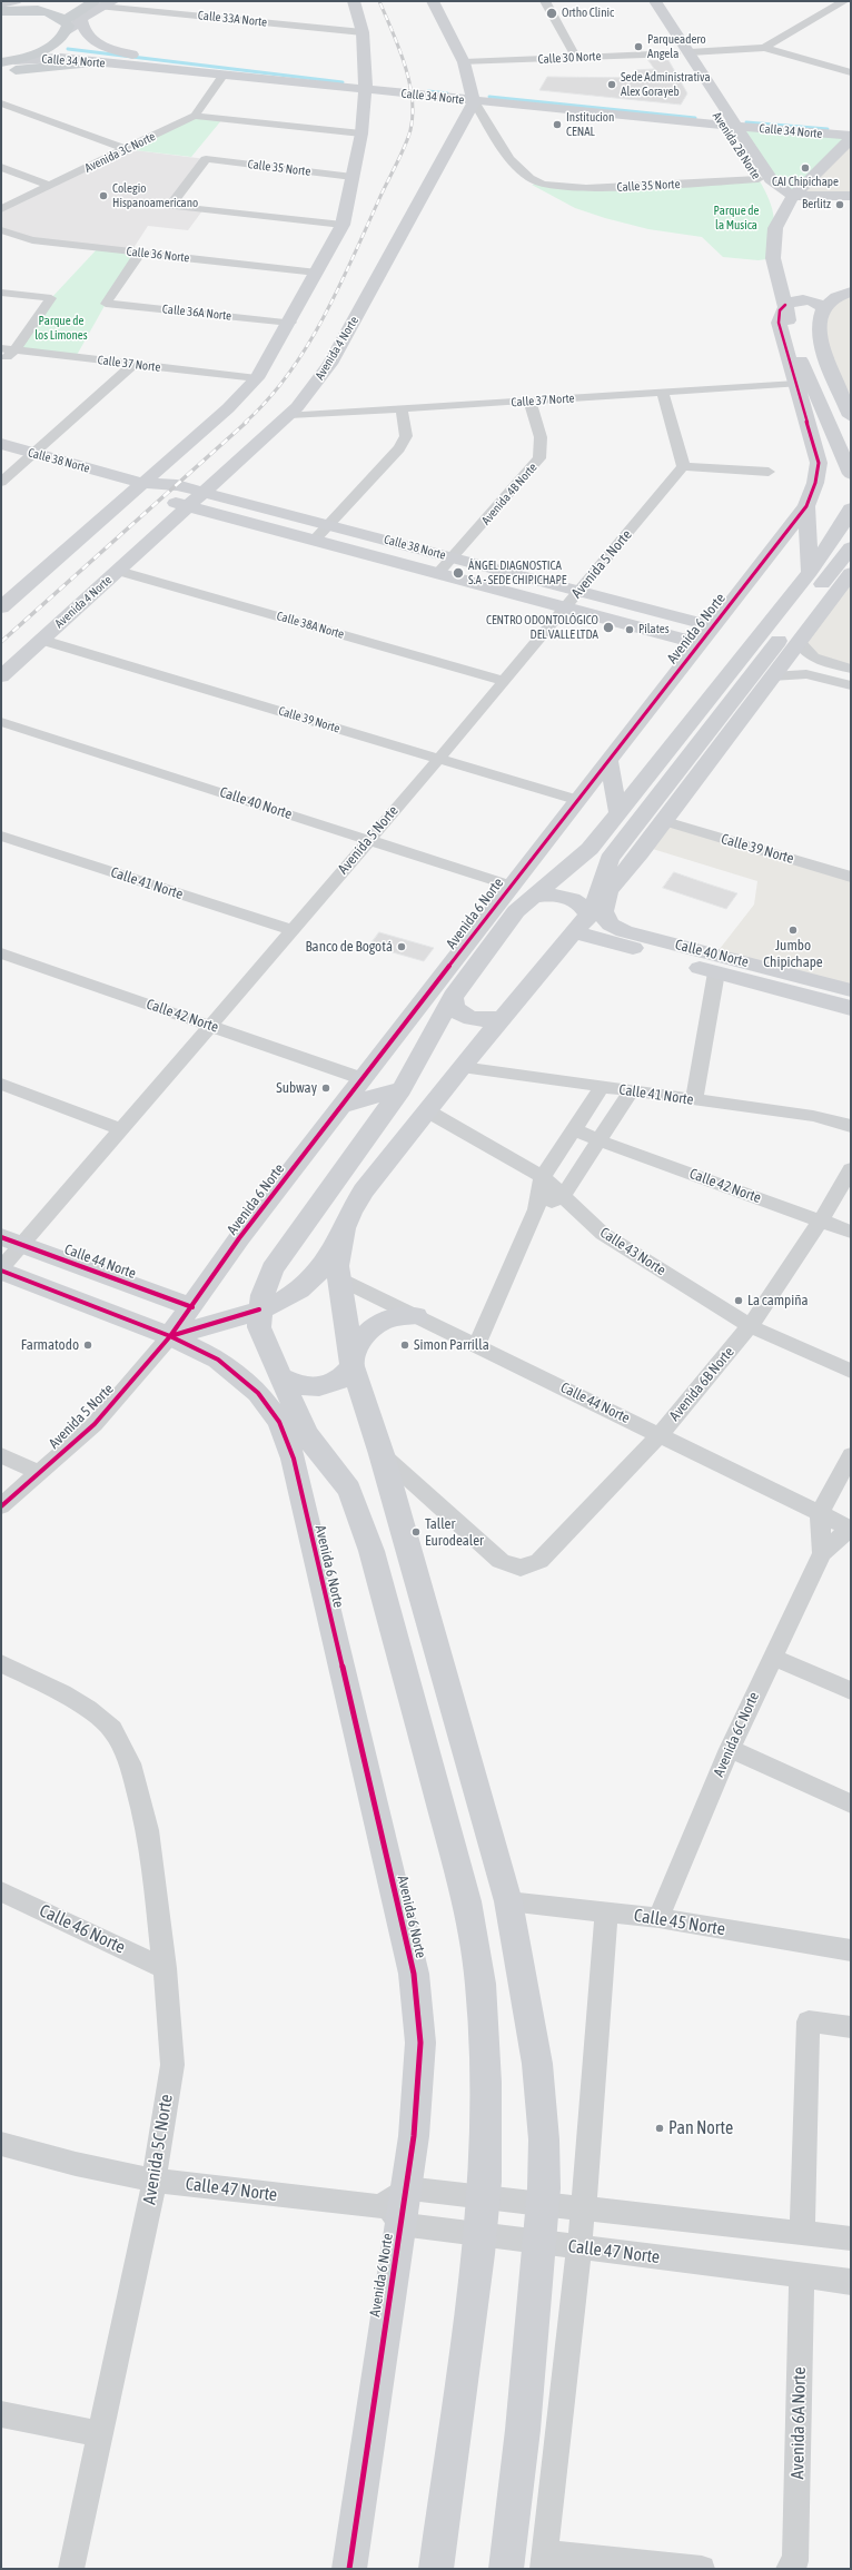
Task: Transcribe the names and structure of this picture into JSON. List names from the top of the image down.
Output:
{
  "streets": {
    "main road": [
      "Calle 34 Norte",
      "Avenida 2B Norte",
      "Avenida 4 Norte",
      "Calle 38 Norte",
      "Avenida 6 Norte",
      "Calle 40 Norte",
      "Calle 44 Norte"
    ],
    "street": [
      "Calle 33A Norte",
      "Calle 30 Norte",
      "Avenida 3C Norte",
      "Calle 35 Norte",
      "Calle 36 Norte",
      "Calle 36A Norte",
      "Calle 37 Norte",
      "Avenida 4B Norte",
      "Avenida 5 Norte",
      "Calle 38A Norte",
      "Calle 39 Norte",
      "Calle 41 Norte",
      "Calle 42 Norte",
      "Calle 43 Norte",
      "Avenida 6B Norte",
      "Avenida 6C Norte",
      "Calle 45 Norte",
      "Calle 46 Norte",
      "Avenida 5C Norte",
      "Calle 47 Norte",
      "Avenida 6A Norte"
    ]
  },
  "crossings": [
    ["Calle 30 Norte", "Avenida 2B Norte"],
    ["Calle 34 Norte", "Avenida 2B Norte"],
    ["Calle 34 Norte", "Avenida 3C Norte"],
    ["Calle 34 Norte", "Calle 35 Norte"],
    ["Calle 34 Norte", "Avenida 4 Norte"],
    ["Calle 34 Norte", "Avenida 6 Norte"],
    ["Avenida 2B Norte", "Calle 35 Norte"],
    ["Avenida 2B Norte", "Avenida 6 Norte"],
    ["Calle 35 Norte", "Avenida 4 Norte"],
    ["Calle 36 Norte", "Calle 36A Norte"],
    ["Avenida 4 Norte", "Calle 37 Norte"],
    ["Avenida 4 Norte", "Calle 38 Norte"],
    ["Avenida 4 Norte", "Calle 38A Norte"],
    ["Avenida 4 Norte", "Calle 39 Norte"],
    ["Calle 37 Norte", "Avenida 4B Norte"],
    ["Calle 37 Norte", "Avenida 6 Norte"],
    ["Calle 38 Norte", "Avenida 4B Norte"],
    ["Calle 38 Norte", "Avenida 5 Norte"],
    ["Calle 38 Norte", "Avenida 6 Norte"],
    ["Avenida 5 Norte", "Calle 38A Norte"],
    ["Avenida 5 Norte", "Avenida 6 Norte"],
    ["Avenida 5 Norte", "Calle 39 Norte"],
    ["Avenida 5 Norte", "Calle 40 Norte"],
    ["Avenida 5 Norte", "Calle 41 Norte"],
    ["Avenida 5 Norte", "Calle 42 Norte"],
    ["Avenida 5 Norte", "Calle 44 Norte"],
    ["Avenida 6 Norte", "Calle 39 Norte"],
    ["Avenida 6 Norte", "Calle 40 Norte"],
    ["Avenida 6 Norte", "Calle 42 Norte"],
    ["Avenida 6 Norte", "Calle 44 Norte"],
    ["Avenida 6 Norte", "Calle 47 Norte"],
    ["Calle 42 Norte", "Avenida 6B Norte"],
    ["Calle 43 Norte", "Avenida 6B Norte"],
    ["Calle 44 Norte", "Avenida 6B Norte"],
    ["Calle 44 Norte", "Avenida 6C Norte"],
    ["Avenida 6C Norte", "Calle 45 Norte"],
    ["Calle 46 Norte", "Avenida 5C Norte"],
    ["Avenida 5C Norte", "Calle 47 Norte"],
    ["Calle 47 Norte", "Avenida 6A Norte"]
  ],
  "parks": ["Parque de la Musica", "Parque de los Limones"],
  "places": [
    "Ortho Clinic",
    "Parqueadero Angela",
    "Sede Administrativa Alex Gorayeb",
    "Institucion CENAL",
    "CAI Chipichape",
    "Colegio Hispanoamericano",
    "Berlitz",
    "ÁNGEL DIAGNOSTICA S.A - SEDE CHIPICHAPE",
    "CENTRO ODONTOLÓGICO DEL VALLE LTDA",
    "Pilates",
    "Jumbo Chipichape",
    "Banco de Bogotá",
    "Subway",
    "La campiña",
    "Farmatodo",
    "Simon Parrilla",
    "Taller Eurodealer",
    "Pan Norte"
  ]
}
